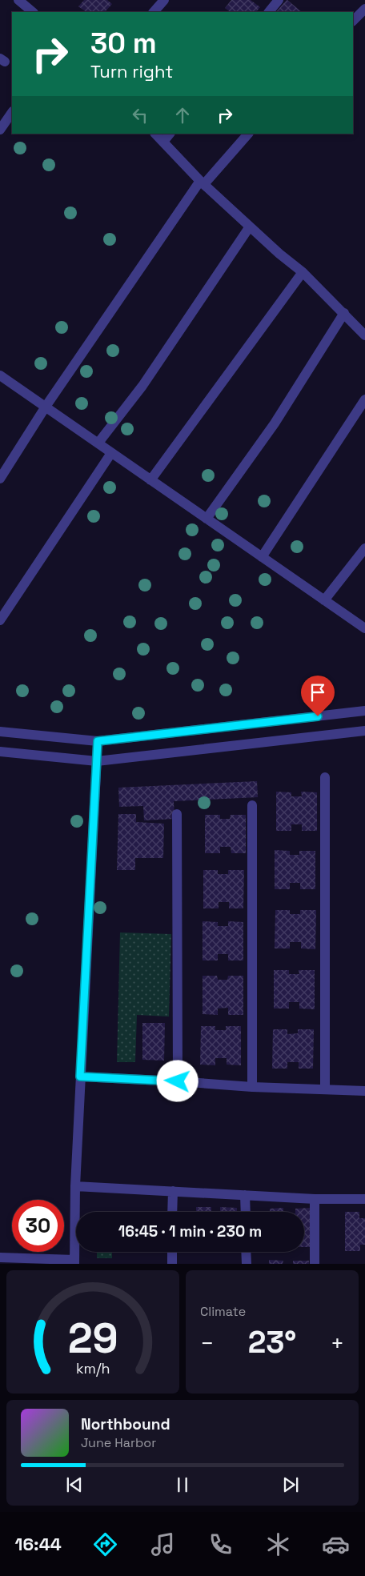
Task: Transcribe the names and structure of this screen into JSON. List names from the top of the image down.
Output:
{
  "page": {
    "turn": ["30 m", "Turn right"],
    "limit": "30",
    "trip": "16:45 · 1 min · 230 m",
    "tile": "Climate",
    "heat": ["−", "23°", "+"],
    "song": ["Northbound", "June Harbor"],
    "tabs": "16:44",
    "gauge": ["29", "km/h"]
  }
}
